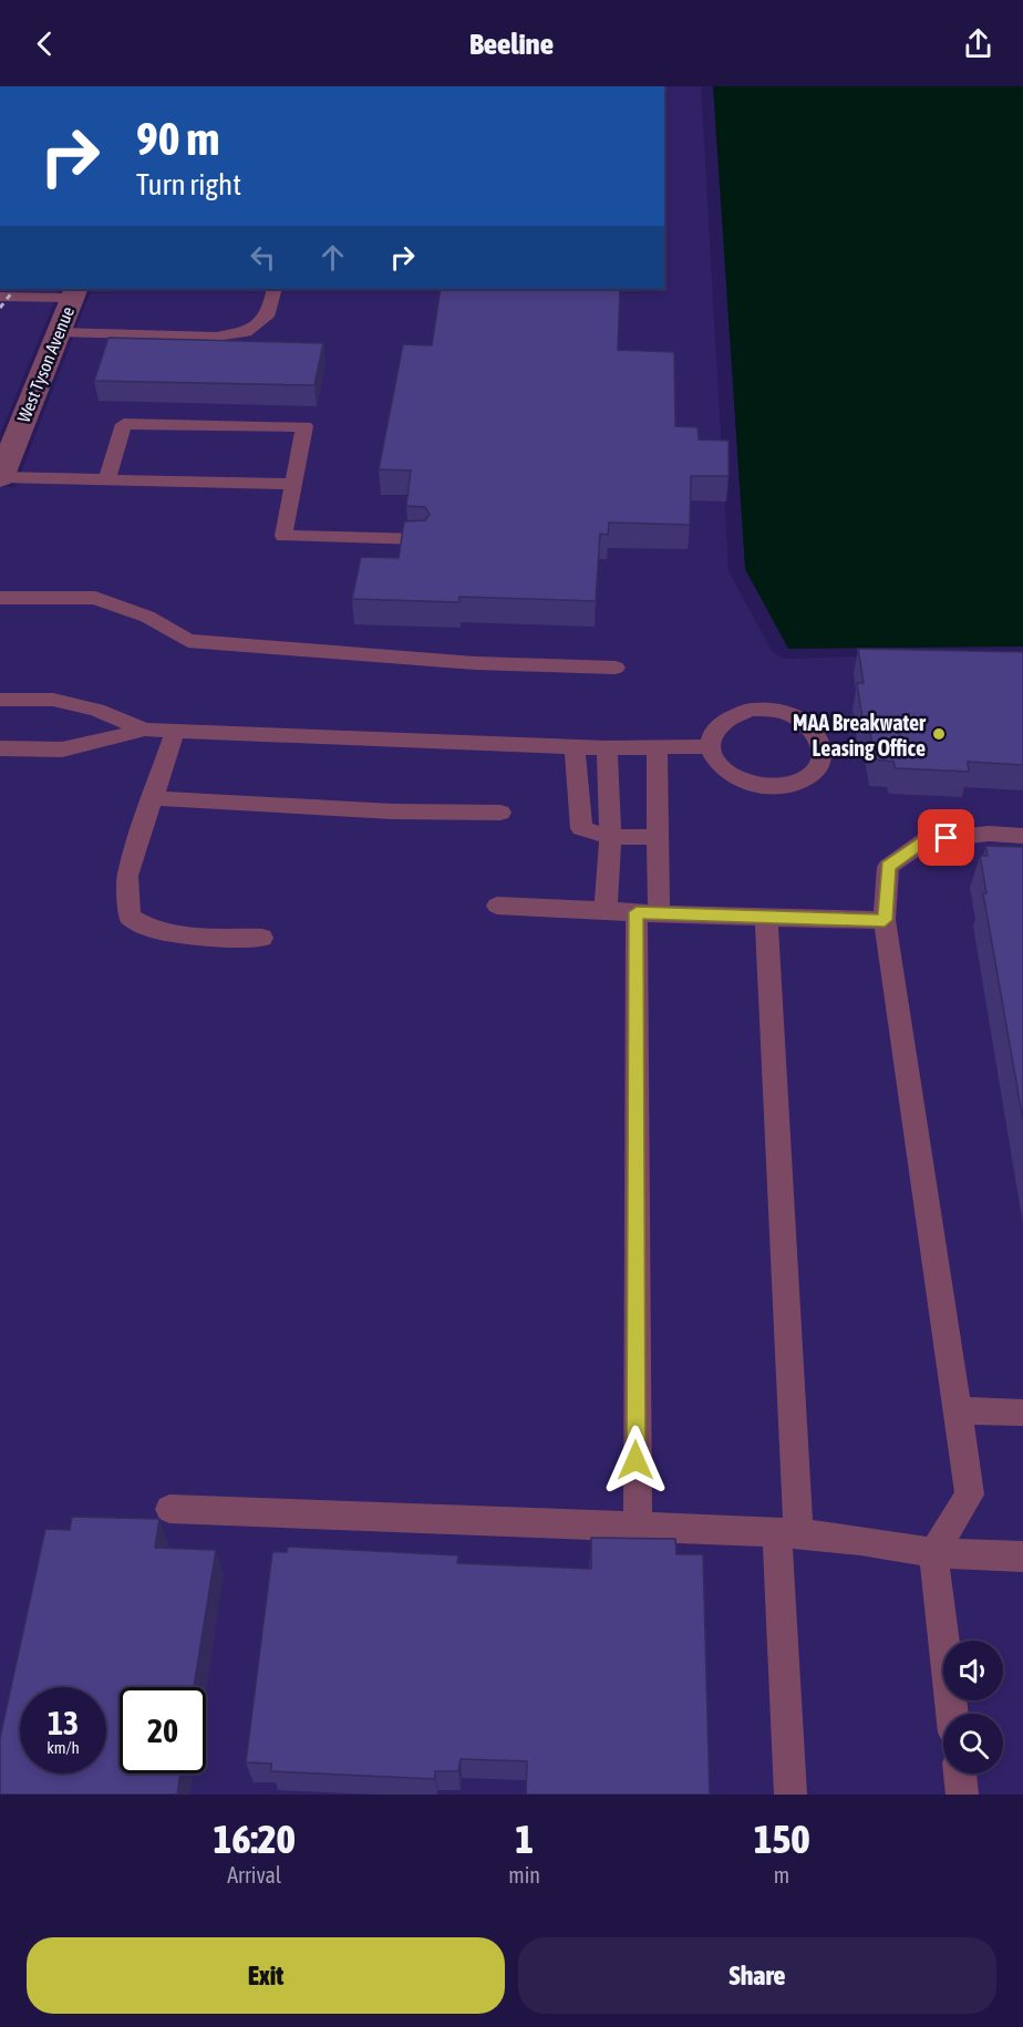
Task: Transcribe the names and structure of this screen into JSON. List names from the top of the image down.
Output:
{
  "streets": {
    "street": ["West Tyson Avenue"]
  },
  "places": ["MAA Breakwater Leasing Office"],
  "page": {
    "header": "Beeline",
    "turn": ["90 m", "Turn right"],
    "speed": "13 km/h",
    "limit": "20",
    "eta": [
      "16:20",
      "Arrival",
      "1",
      "min",
      "150",
      "m"
    ],
    "buttons": ["Exit", "Share"]
  }
}
